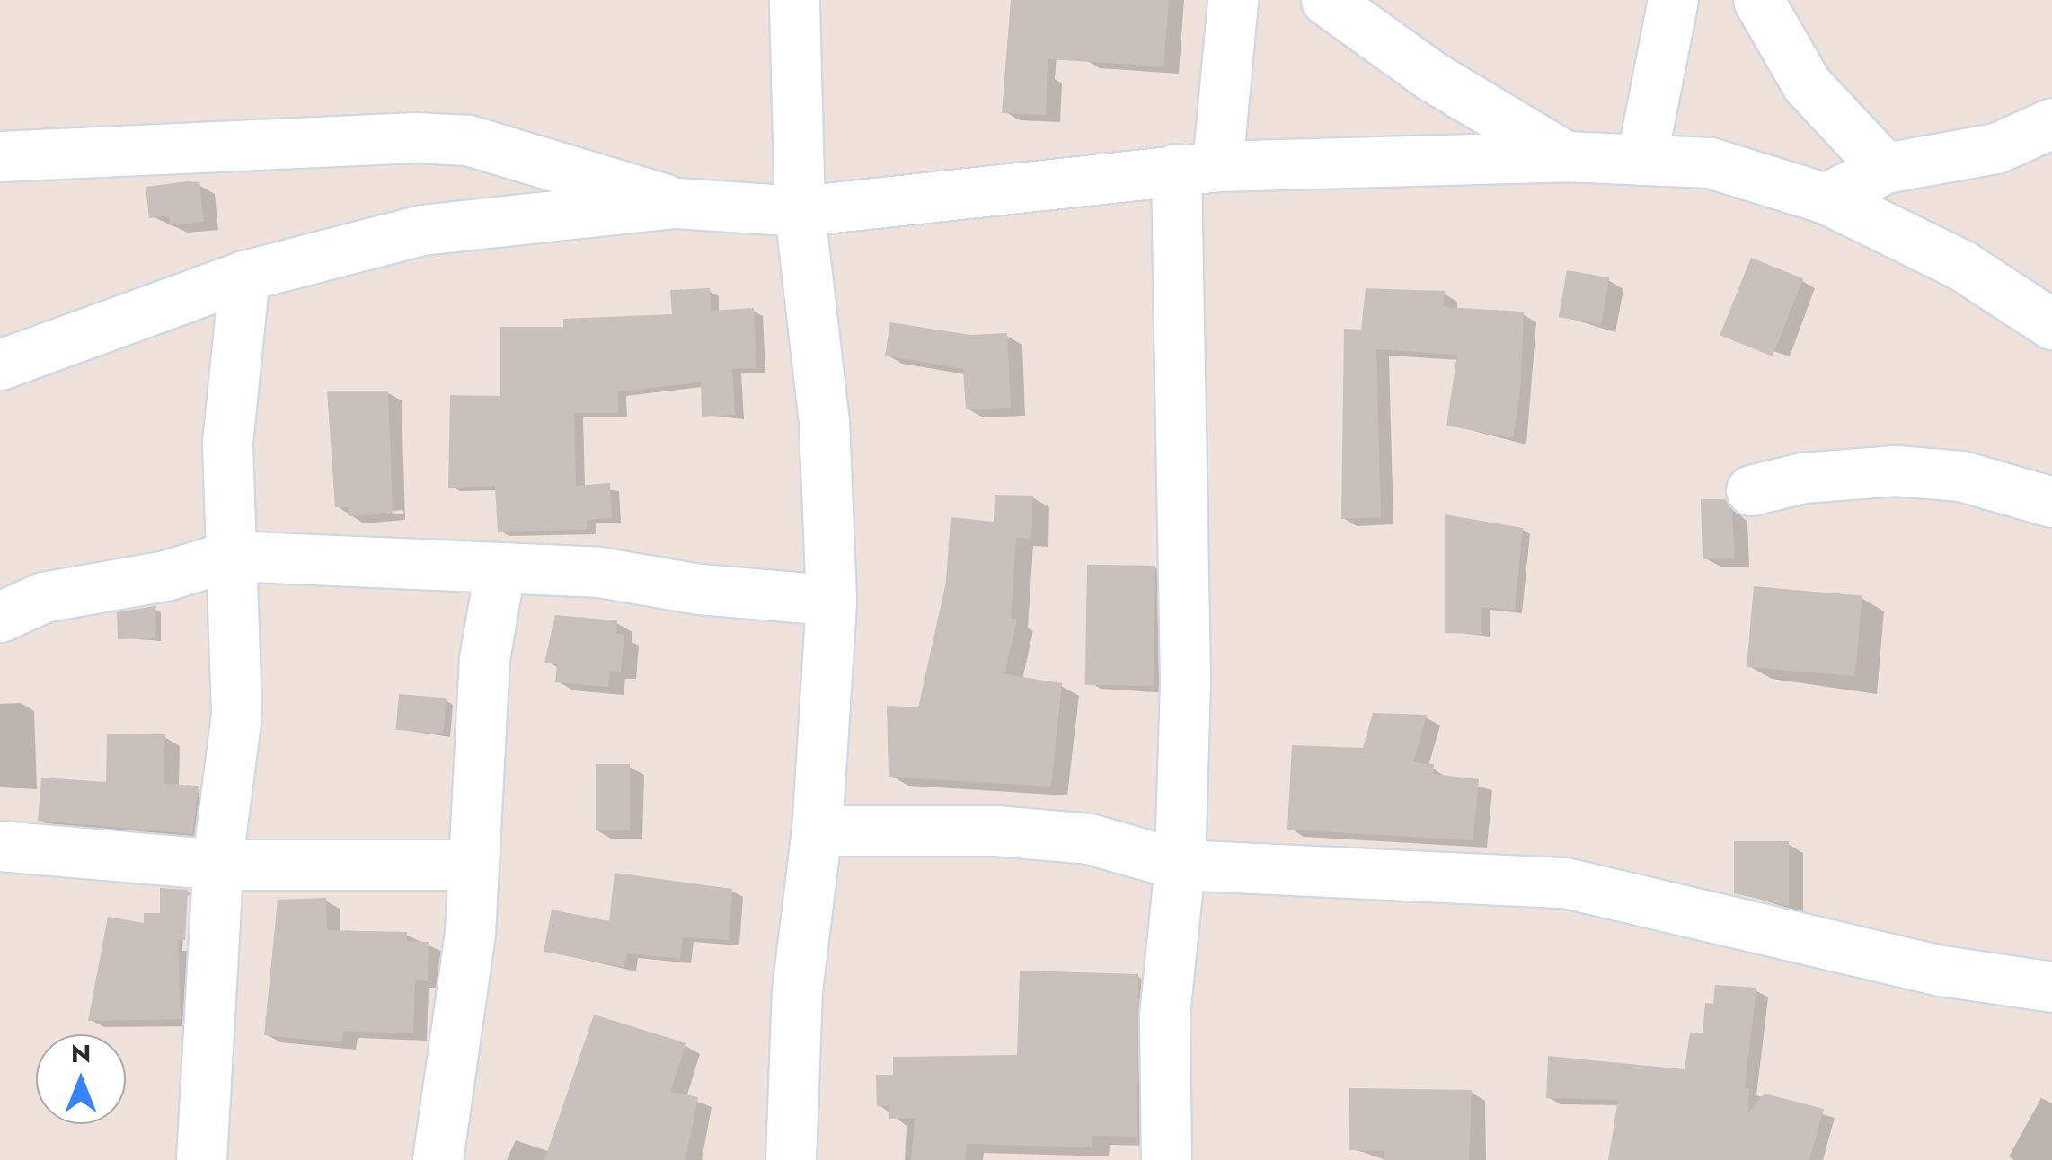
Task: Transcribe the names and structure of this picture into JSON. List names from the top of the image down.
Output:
{
  "north": "top"
}
